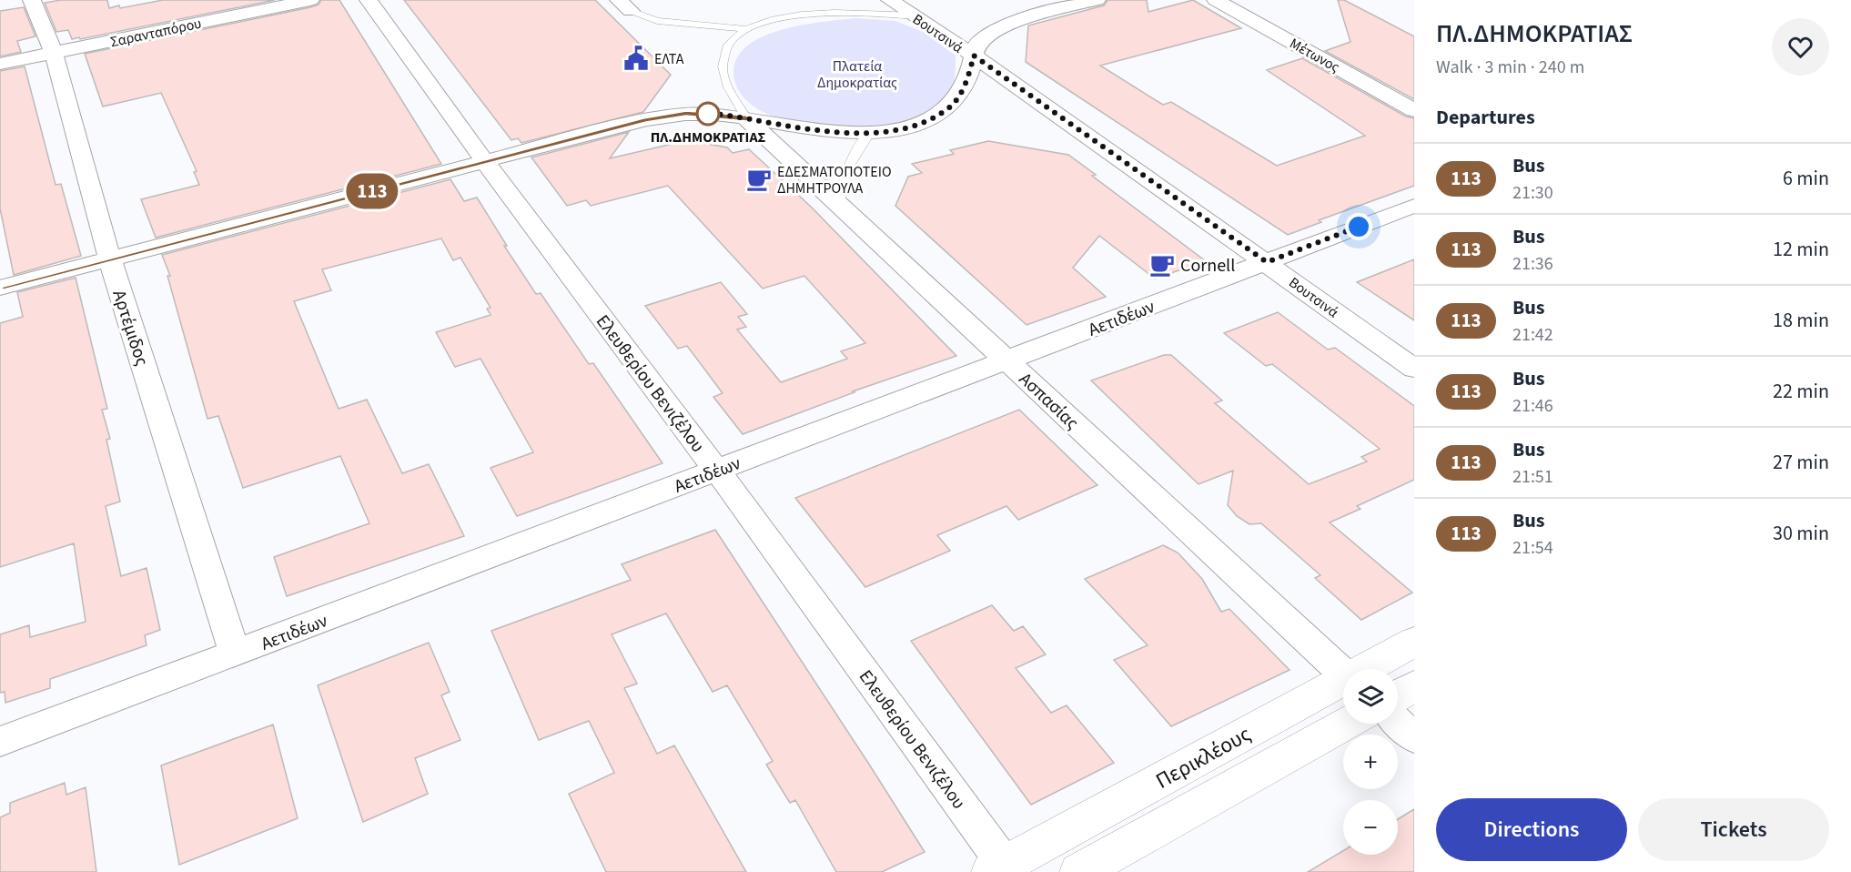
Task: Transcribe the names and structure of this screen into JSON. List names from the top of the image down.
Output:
{
  "streets": {
    "street": [
      "Σαρανταπόρου",
      "Βουτσινά",
      "Μέτωνος",
      "Αετιδέων",
      "Αρτέμιδος",
      "Ελευθερίου Βενιζέλου",
      "Ασπασίας",
      "Περικλέους"
    ]
  },
  "crossings": [
    ["Σαρανταπόρου", "Αρτέμιδος"],
    ["Βουτσινά", "Αετιδέων"],
    ["Αετιδέων", "Αρτέμιδος"],
    ["Αετιδέων", "Ελευθερίου Βενιζέλου"],
    ["Αετιδέων", "Ασπασίας"],
    ["Ελευθερίου Βενιζέλου", "Περικλέους"]
  ],
  "parks": ["Πλατεία Δημοκρατίας"],
  "places": {
    "public building": ["ΕΛΤΑ"],
    "other": ["ΠΛ.ΔΗΜΟΚΡΑΤΙΑΣ"],
    "cafe": ["ΕΔΕΣΜΑΤΟΠΟΤΕΙΟ ΔΗΜΗΤΡΟΥΛΑ", "Cornell"]
  },
  "lines": ["bus line 113"],
  "page": {
    "on_map": "113",
    "heading": [
      ["ΠΛ.ΔΗΜΟΚΡΑΤΙΑΣ", "Walk · 3 min · 240 m"],
      "Departures"
    ],
    "list": [
      {
        "mark": "113",
        "name": "Bus",
        "note": "21:30",
        "value": "6 min"
      },
      {
        "mark": "113",
        "name": "Bus",
        "note": "21:36",
        "value": "12 min"
      },
      {
        "mark": "113",
        "name": "Bus",
        "note": "21:42",
        "value": "18 min"
      },
      {
        "mark": "113",
        "name": "Bus",
        "note": "21:46",
        "value": "22 min"
      },
      {
        "mark": "113",
        "name": "Bus",
        "note": "21:51",
        "value": "27 min"
      },
      {
        "mark": "113",
        "name": "Bus",
        "note": "21:54",
        "value": "30 min"
      }
    ],
    "map_buttons": ["+", "−"],
    "buttons": ["Directions", "Tickets"]
  }
}
